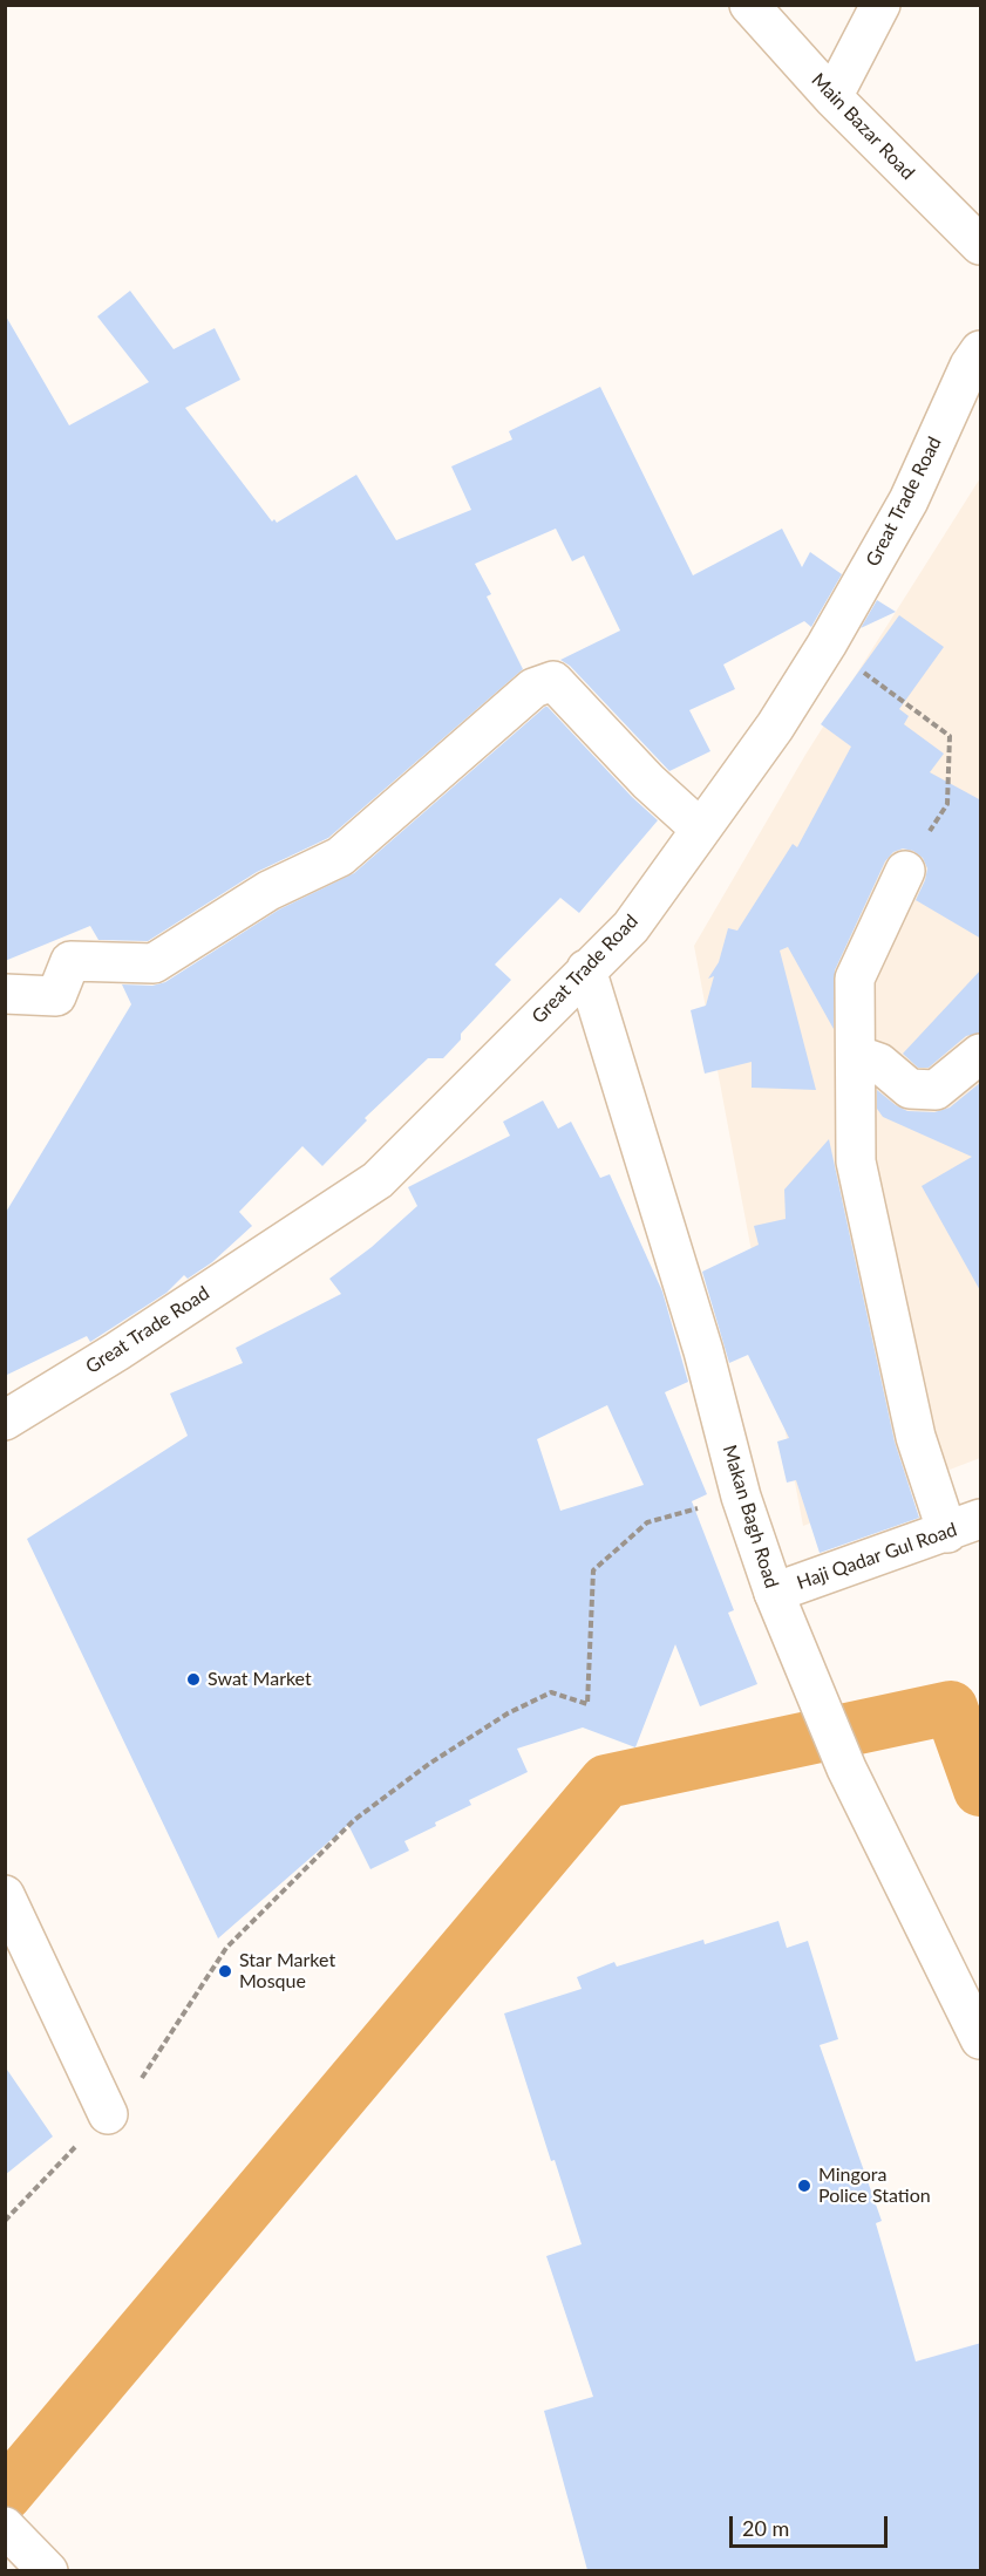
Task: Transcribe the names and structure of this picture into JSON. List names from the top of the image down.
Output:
{
  "streets": {
    "main road": [
      "Main Bazar Road",
      "Great Trade Road",
      "Makan Bagh Road",
      "Haji Qadar Gul Road"
    ]
  },
  "crossings": [
    ["Great Trade Road", "Makan Bagh Road"],
    ["Makan Bagh Road", "Haji Qadar Gul Road"]
  ],
  "places": ["Swat Market", "Star Market Mosque", "Mingora Police Station"],
  "scale_bar": "20 m"
}
